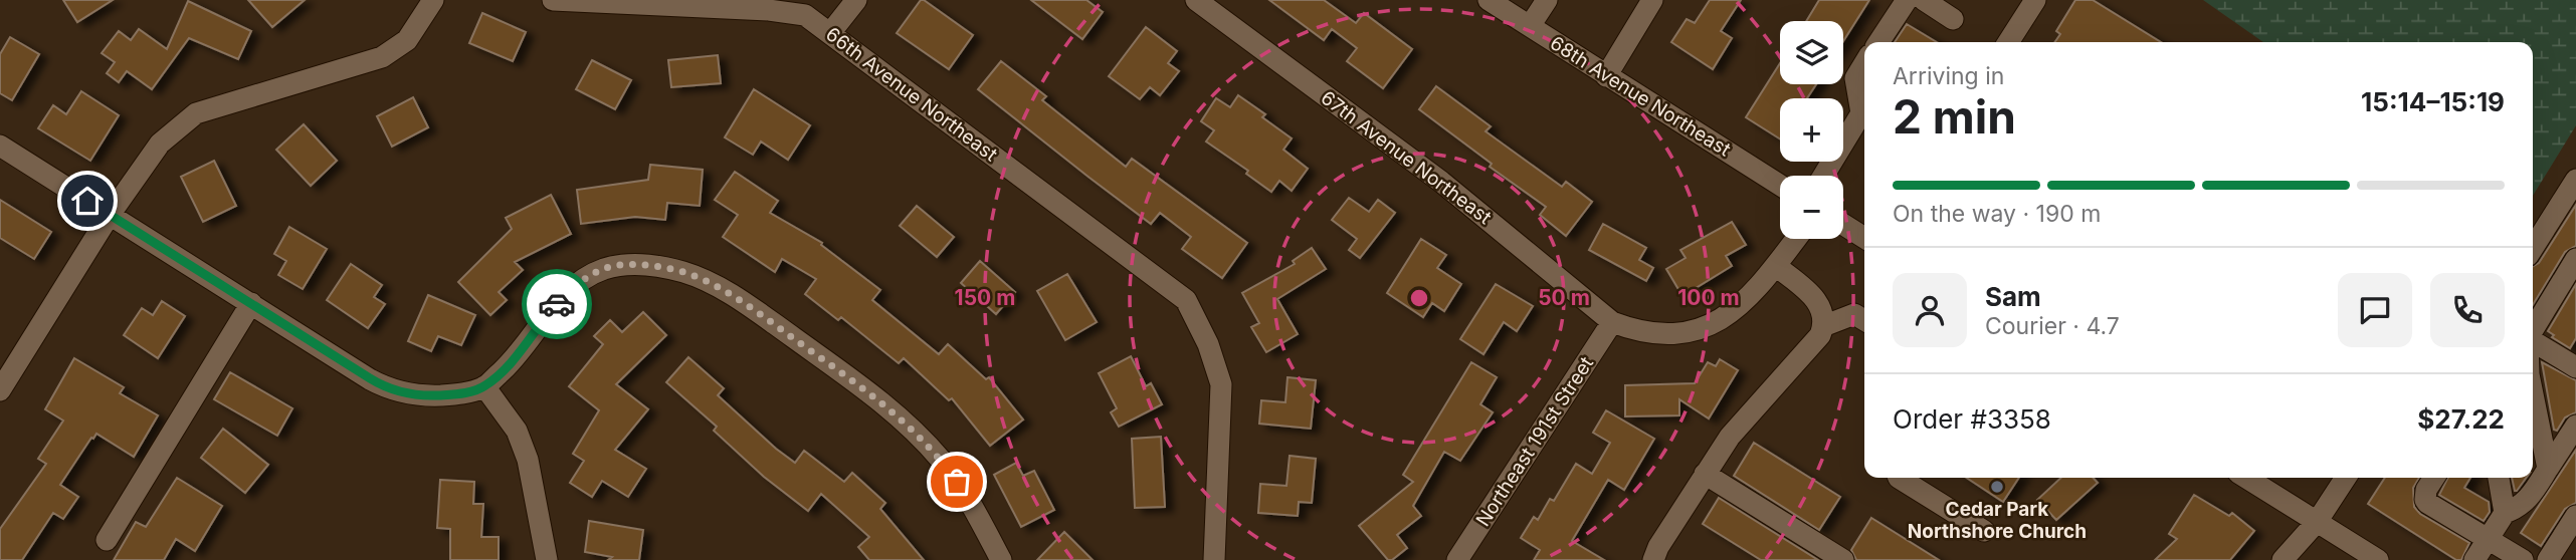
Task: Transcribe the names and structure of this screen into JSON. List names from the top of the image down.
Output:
{
  "streets": {
    "street": [
      "66th Avenue Northeast",
      "68th Avenue Northeast",
      "67th Avenue Northeast",
      "Northeast 191st Street"
    ]
  },
  "crossings": [
    ["67th Avenue Northeast", "Northeast 191st Street"]
  ],
  "places": ["Cedar Park Northshore Church"],
  "page": {
    "map_buttons": ["+", "−"],
    "heading": ["2 min", "Arriving in", "15:14–15:19"],
    "panel": [
      "Sam",
      "Courier · 4.7",
      "Order #3358",
      "$27.22"
    ],
    "bar": "On the way · 190 m"
  },
  "rings": ["50 m", "100 m", "150 m"]
}
